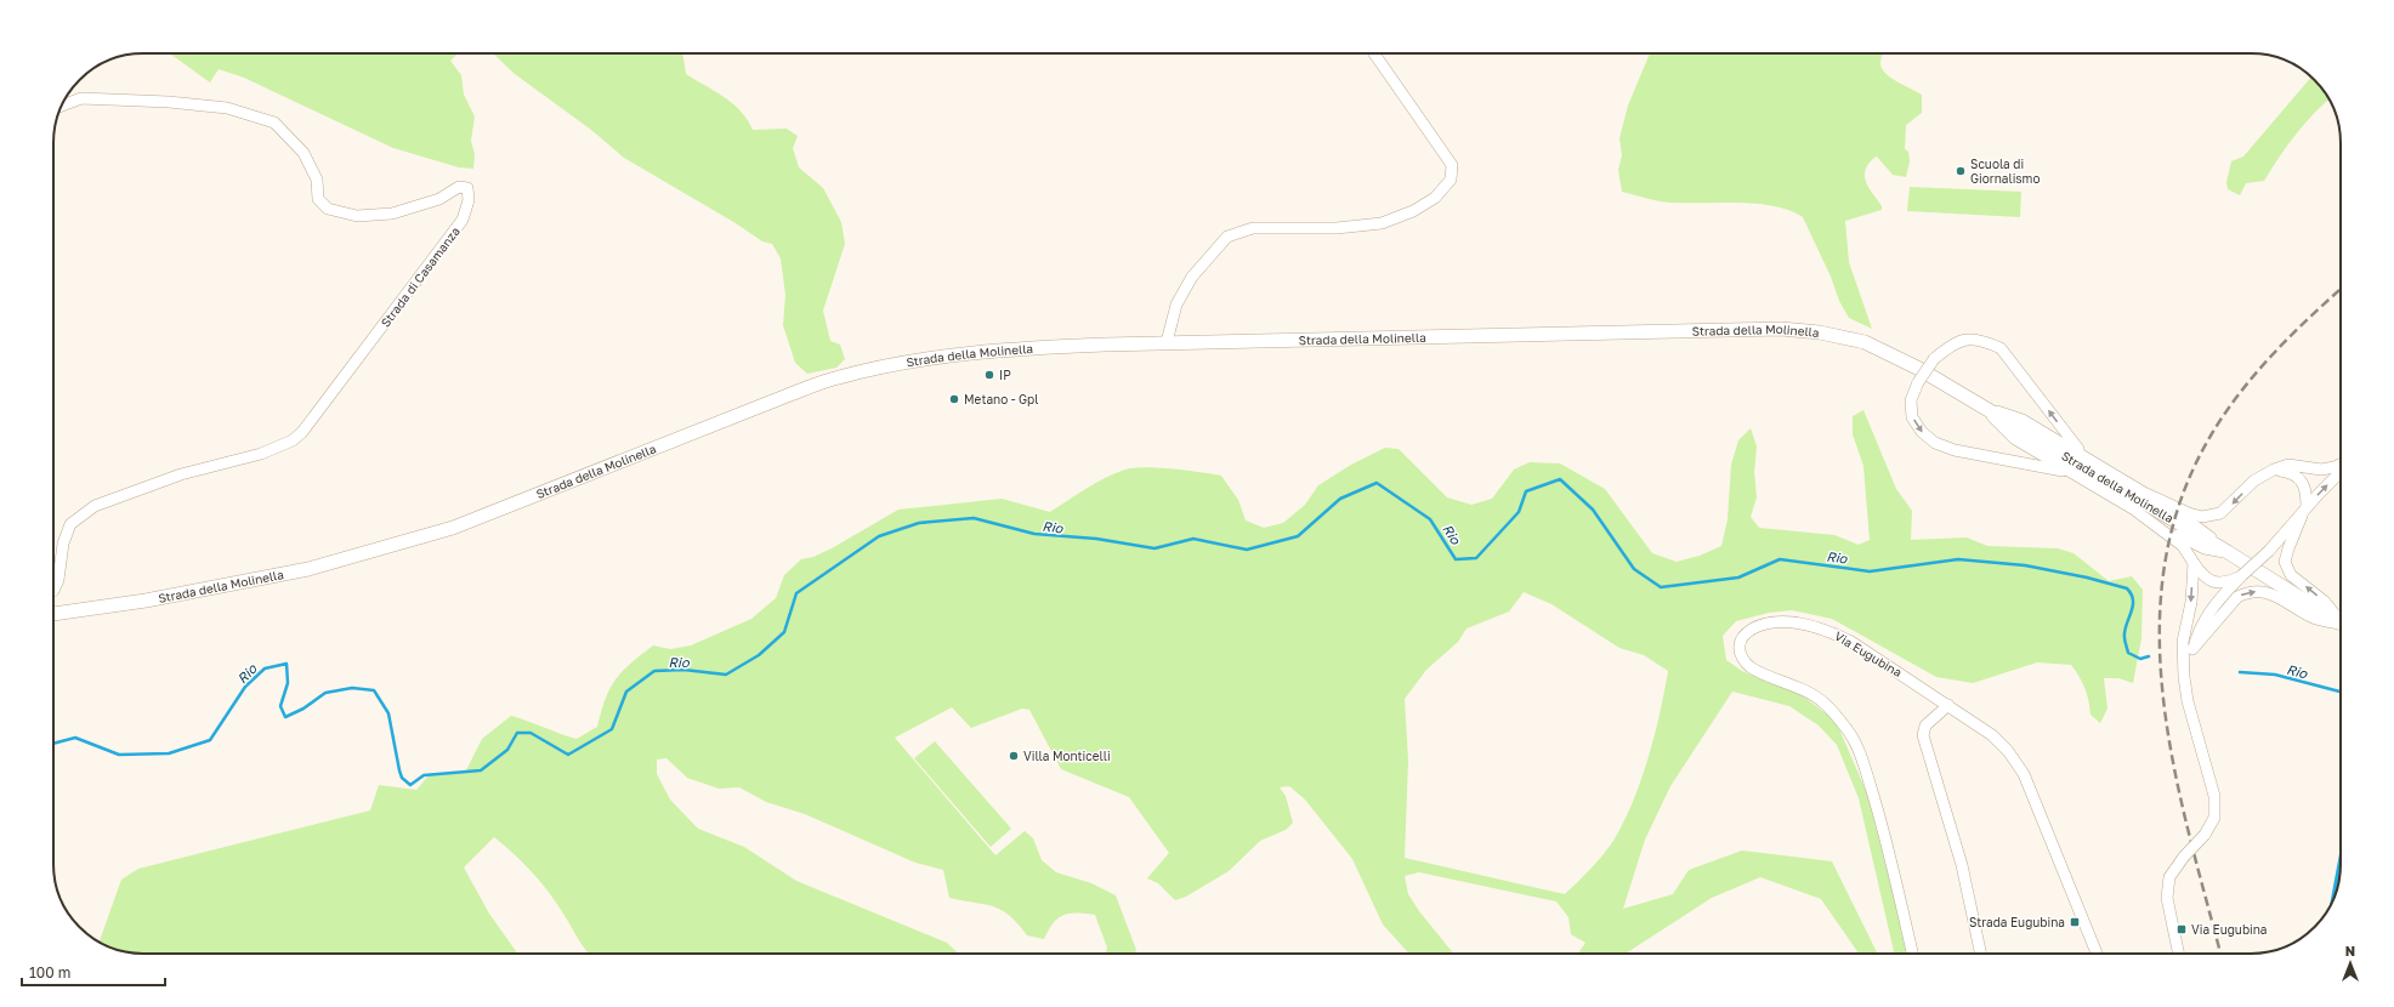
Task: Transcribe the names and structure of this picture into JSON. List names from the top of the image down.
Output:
{
  "streets": {
    "main road": ["Strada della Molinella"],
    "street": ["Strada di Casamanza", "Via Eugubina"]
  },
  "water": ["Rio"],
  "places": {
    "other": [
      "Scuola di Giornalismo",
      "IP",
      "Metano - Gpl",
      "Villa Monticelli"
    ],
    "transit": ["Strada Eugubina", "Via Eugubina"]
  },
  "scale_bar": "100 m",
  "north": "top"
}
